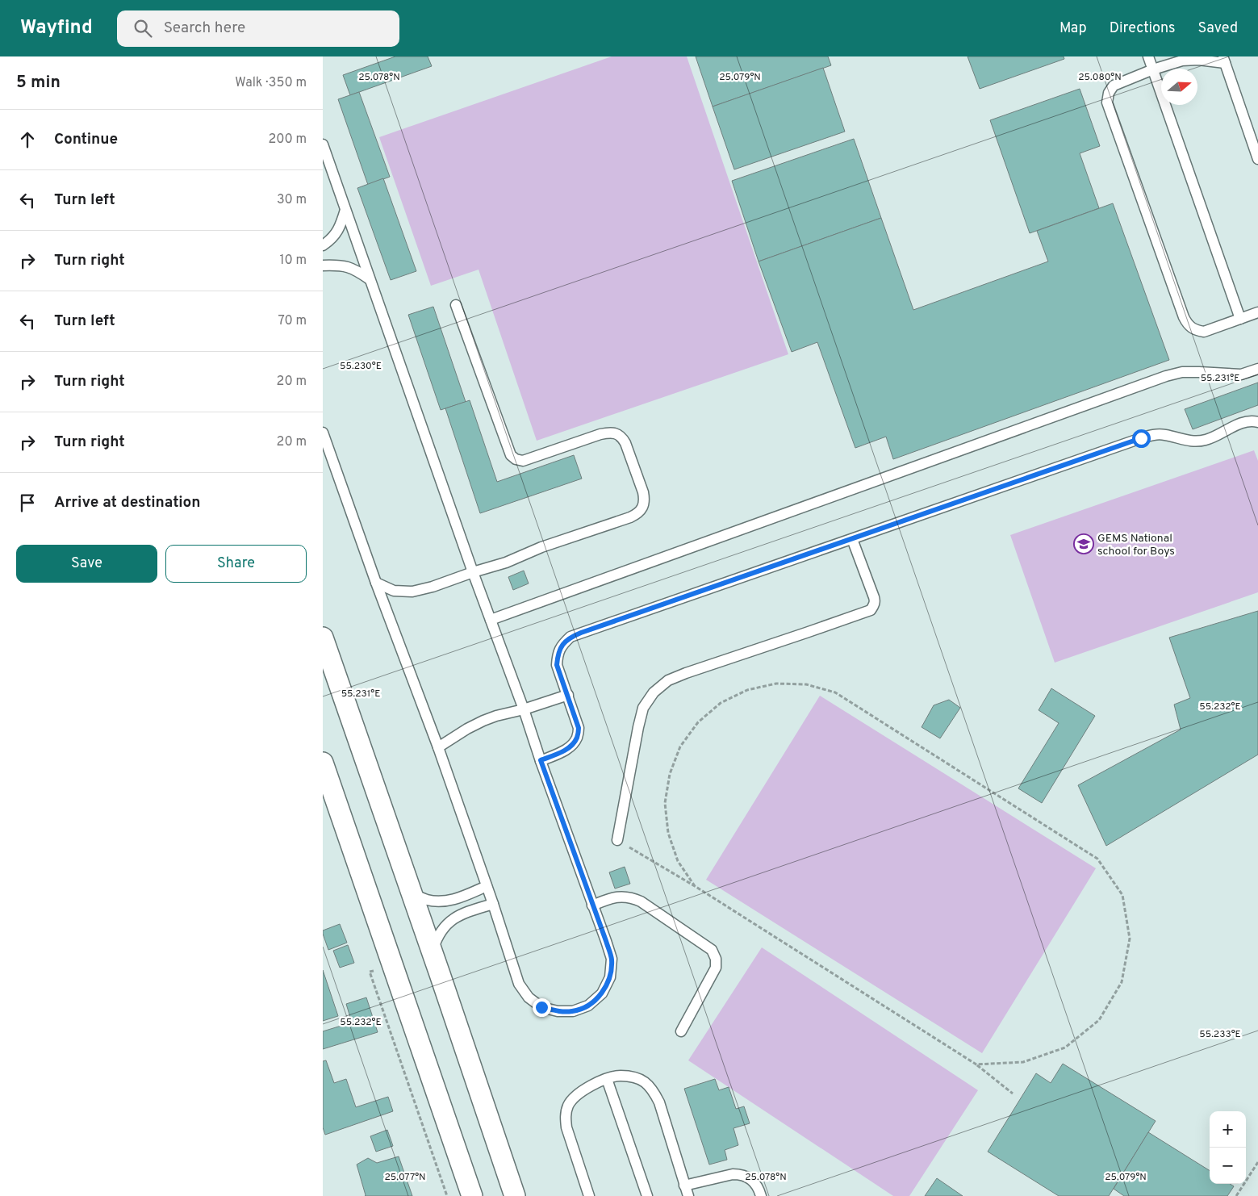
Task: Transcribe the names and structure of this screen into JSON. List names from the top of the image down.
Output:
{
  "places": {
    "school or university": ["GEMS National school for Boys"]
  },
  "north": "right",
  "page": {
    "header": "Wayfind",
    "search": "Search here",
    "nav": ["Map", "Directions", "Saved"],
    "heading": ["5 min", "Walk · 350 m"],
    "list": [
      ["Continue", "200 m"],
      ["Turn left", "30 m"],
      ["Turn right", "10 m"],
      ["Turn left", "70 m"],
      ["Turn right", "20 m"],
      ["Turn right", "20 m"],
      "Arrive at destination"
    ],
    "buttons": ["Save", "Share"],
    "map_buttons": ["+", "−"]
  },
  "coordinates": [
    "25.080°N",
    "25.078°N",
    "25.079°N",
    "55.230°E",
    "55.231°E",
    "55.232°E",
    "55.233°E",
    "25.077°N"
  ]
}
